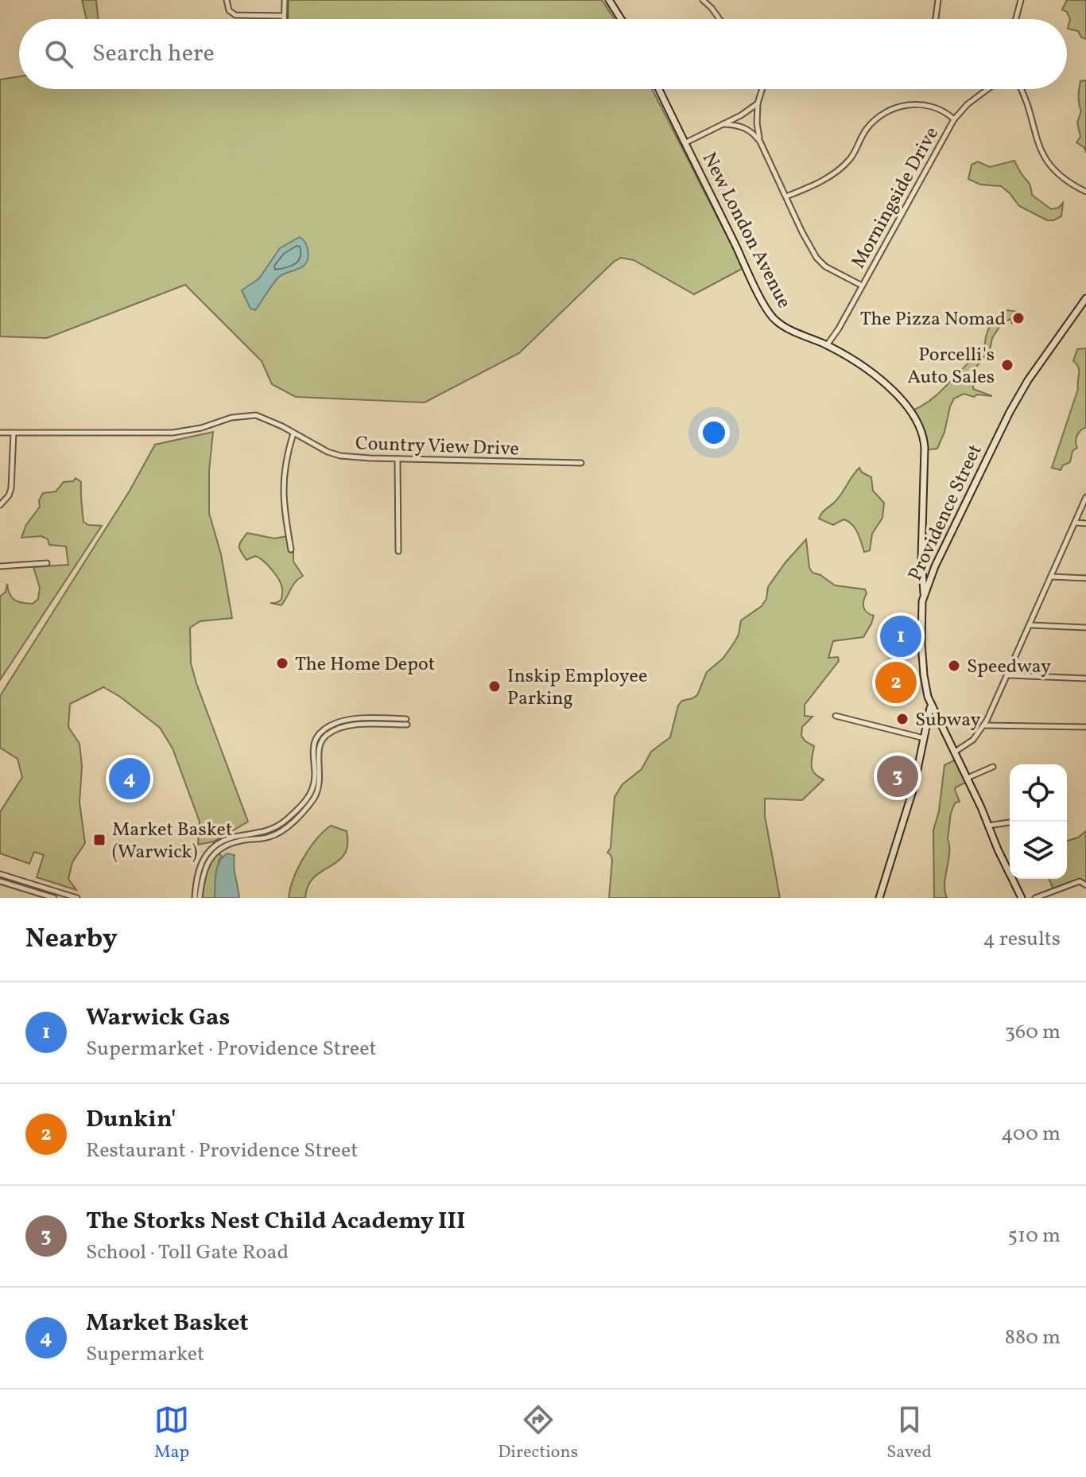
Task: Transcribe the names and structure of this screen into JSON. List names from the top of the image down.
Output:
{
  "streets": {
    "main road": ["New London Avenue", "Providence Street"],
    "street": ["Morningside Drive", "Country View Drive"]
  },
  "crossings": [
    ["Morningside Drive", "New London Avenue"],
    ["New London Avenue", "Providence Street"]
  ],
  "places": {
    "other": [
      "The Pizza Nomad",
      "Porcelli's Auto Sales",
      "The Home Depot",
      "Speedway",
      "Inskip Employee Parking",
      "Subway"
    ],
    "transit": ["Market Basket (Warwick)"]
  },
  "page": {
    "search": "Search here",
    "pins": [
      "1",
      "2",
      "3",
      "4"
    ],
    "heading": ["Nearby", "4 results"],
    "list": [
      {
        "mark": "1",
        "name": "Warwick Gas",
        "note": "Supermarket · Providence Street",
        "value": "360 m"
      },
      {
        "mark": "2",
        "name": "Dunkin'",
        "note": "Restaurant · Providence Street",
        "value": "400 m"
      },
      {
        "mark": "3",
        "name": "The Storks Nest Child Academy III",
        "note": "School · Toll Gate Road",
        "value": "510 m"
      },
      {
        "mark": "4",
        "name": "Market Basket",
        "note": "Supermarket",
        "value": "880 m"
      }
    ],
    "nav": ["Map", "Directions", "Saved"]
  }
}
